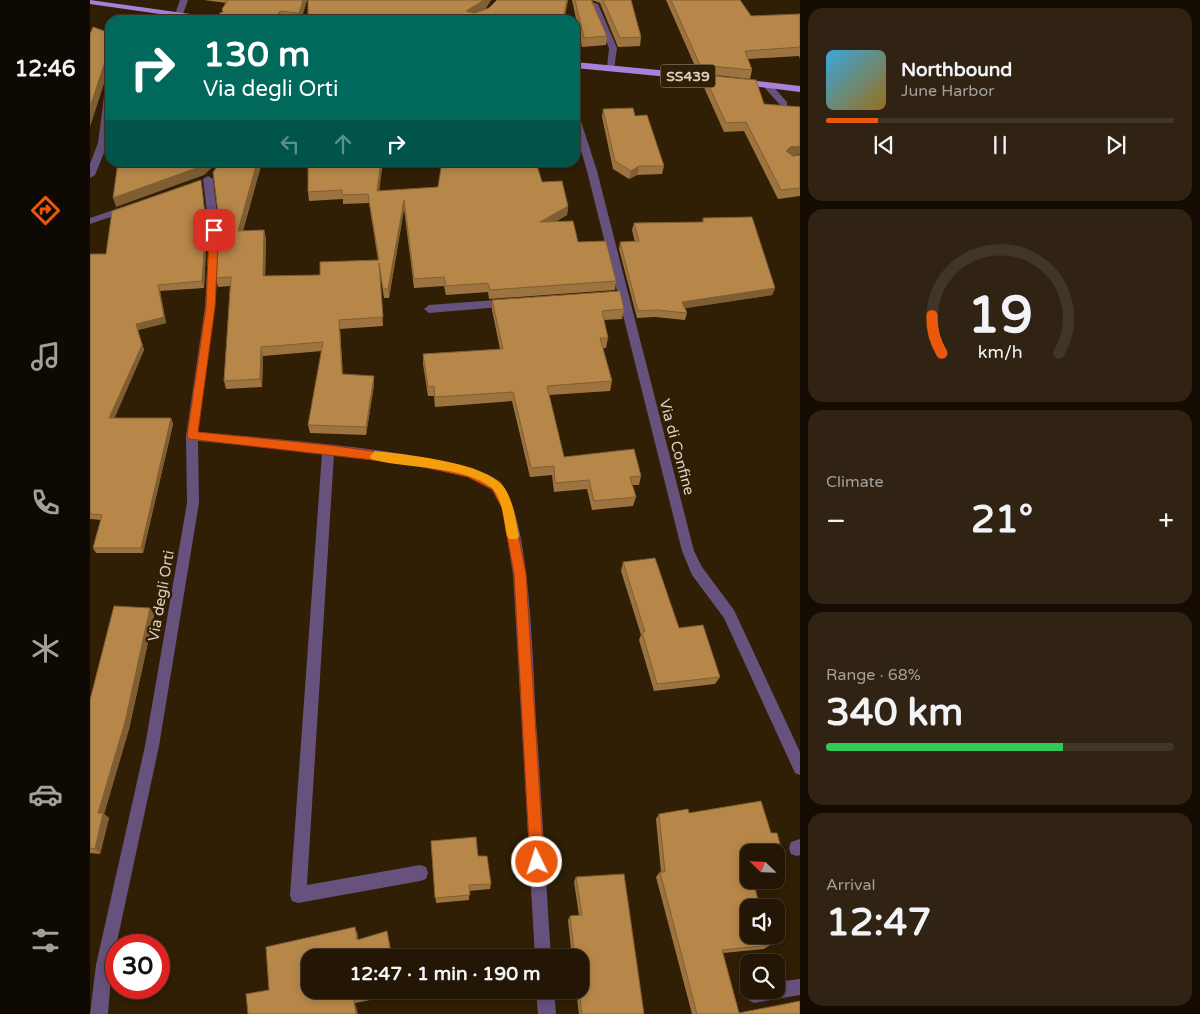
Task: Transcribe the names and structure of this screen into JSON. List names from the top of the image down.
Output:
{
  "streets": {
    "main road": ["SS439"],
    "street": ["Via di Confine", "Via degli Orti"]
  },
  "north": "top left",
  "page": {
    "tabs": "12:46",
    "turn": ["130 m", "Via degli Orti"],
    "song": ["Northbound", "June Harbor"],
    "tile": [
      "Climate",
      ["Range · 68%", "340 km"],
      ["Arrival", "12:47"]
    ],
    "heat": ["−", "21°", "+"],
    "limit": "30",
    "trip": "12:47 · 1 min · 190 m",
    "gauge": ["19", "km/h"]
  }
}
